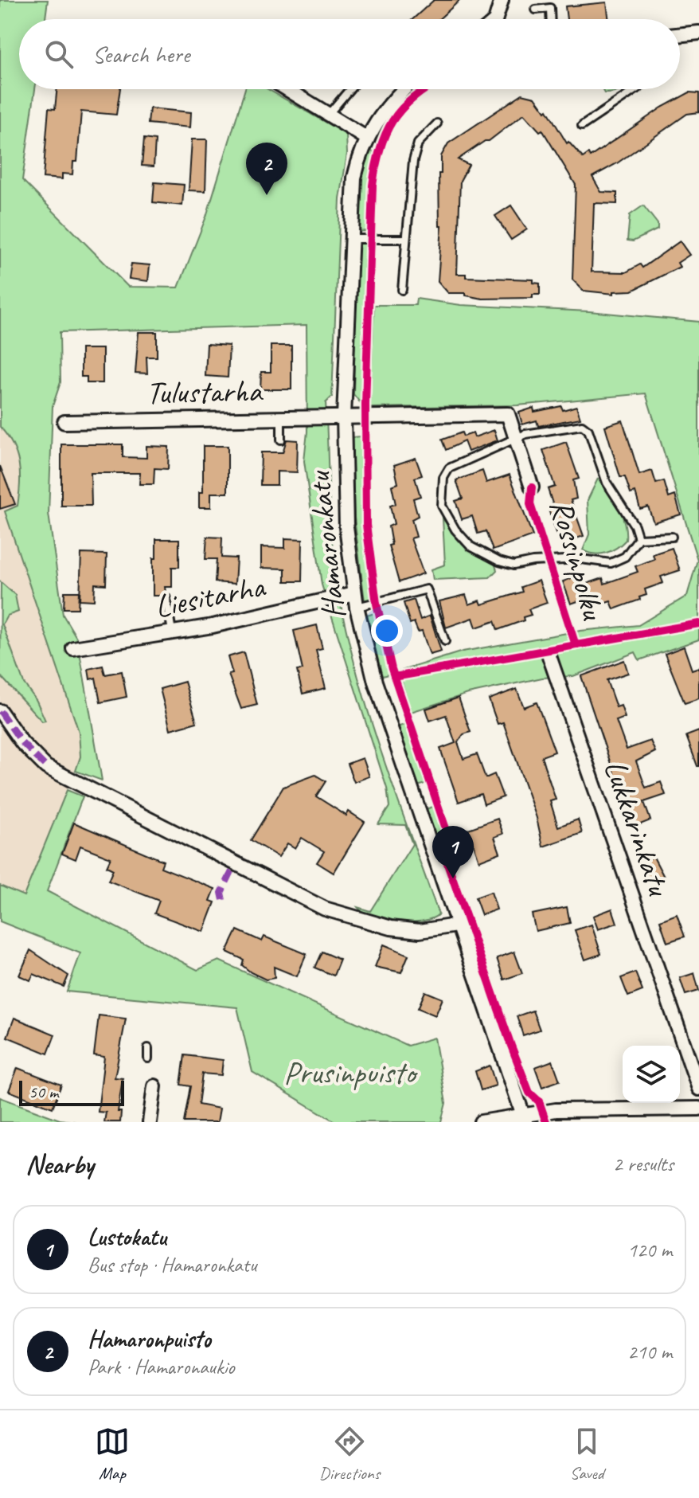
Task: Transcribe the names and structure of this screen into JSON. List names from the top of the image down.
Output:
{
  "streets": {
    "street": [
      "Tulustarha",
      "Hamaronkatu",
      "Liesitarha",
      "Lukkarinkatu"
    ],
    "cycle path": ["Rossinpolku"]
  },
  "crossings": [
    ["Tulustarha", "Hamaronkatu"],
    ["Hamaronkatu", "Liesitarha"]
  ],
  "parks": ["Prusinpuisto"],
  "scale_bar": "50 m",
  "page": {
    "search": "Search here",
    "pins": ["2", "1"],
    "scale": "50 m",
    "heading": ["Nearby", "2 results"],
    "list": [
      {
        "mark": "1",
        "name": "Lustokatu",
        "note": "Bus stop · Hamaronkatu",
        "value": "120 m"
      },
      {
        "mark": "2",
        "name": "Hamaronpuisto",
        "note": "Park · Hamaronaukio",
        "value": "210 m"
      }
    ],
    "nav": ["Map", "Directions", "Saved"]
  }
}
